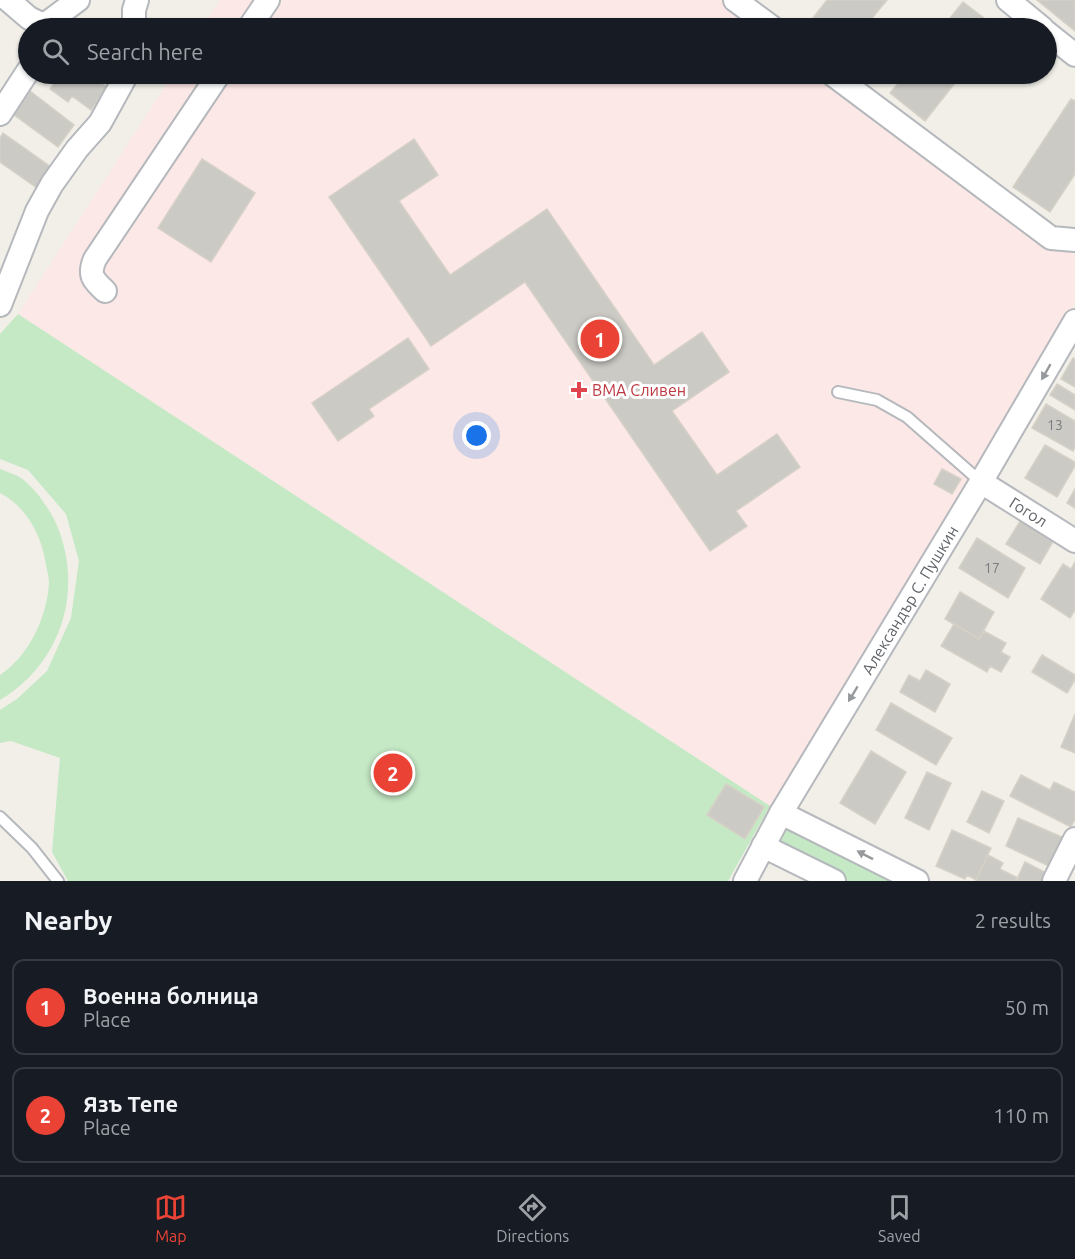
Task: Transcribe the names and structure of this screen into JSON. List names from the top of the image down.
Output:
{
  "streets": {
    "street": ["Гогол", "Александър С. Пушкин"]
  },
  "crossings": [
    ["Гогол", "Александър С. Пушкин"]
  ],
  "one_way": ["Александър С. Пушкин"],
  "places": {
    "health": ["ВМА Сливен"]
  },
  "house_numbers": ["13", "17"],
  "page": {
    "search": "Search here",
    "pins": ["1", "2"],
    "heading": ["Nearby", "2 results"],
    "list": [
      {
        "mark": "1",
        "name": "Военна болница",
        "note": "Place",
        "value": "50 m"
      },
      {
        "mark": "2",
        "name": "Язъ Тепе",
        "note": "Place",
        "value": "110 m"
      }
    ],
    "nav": ["Map", "Directions", "Saved"]
  }
}
